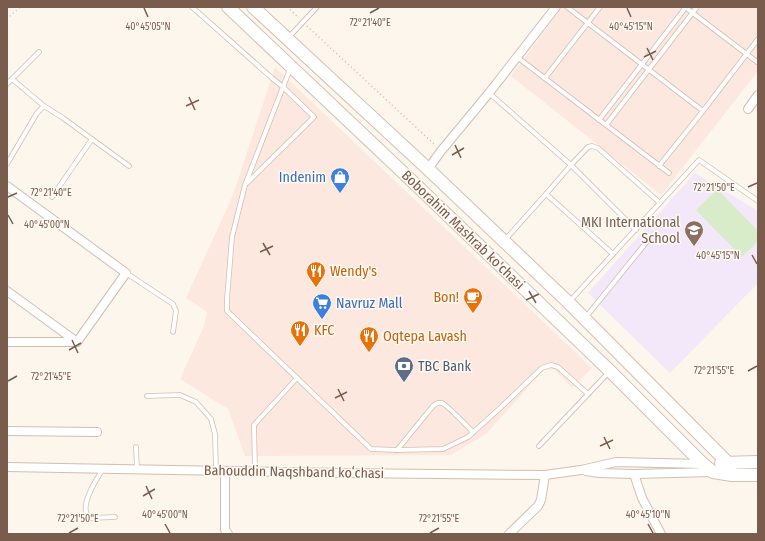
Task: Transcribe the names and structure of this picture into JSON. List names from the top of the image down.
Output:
{
  "streets": {
    "main road": ["Boborahim Mashrab ko'chasi"],
    "street": ["Bahouddin Naqshband koʻchasi"]
  },
  "places": {
    "shop": ["Indenim"],
    "school or university": ["MKI International School"],
    "restaurant": ["Wendy's", "KFC", "Oqtepa Lavash"],
    "cafe": ["Bon!"],
    "supermarket": ["Navruz Mall"],
    "bank": ["TBC Bank"]
  },
  "coordinates": [
    "72°21'40\"E",
    "40°45'05\"N",
    "40°45'15\"N",
    "72°21'50\"E",
    "40°45'00\"N",
    "72°21'55\"E",
    "72°21'45\"E",
    "40°45'10\"N"
  ]
}
